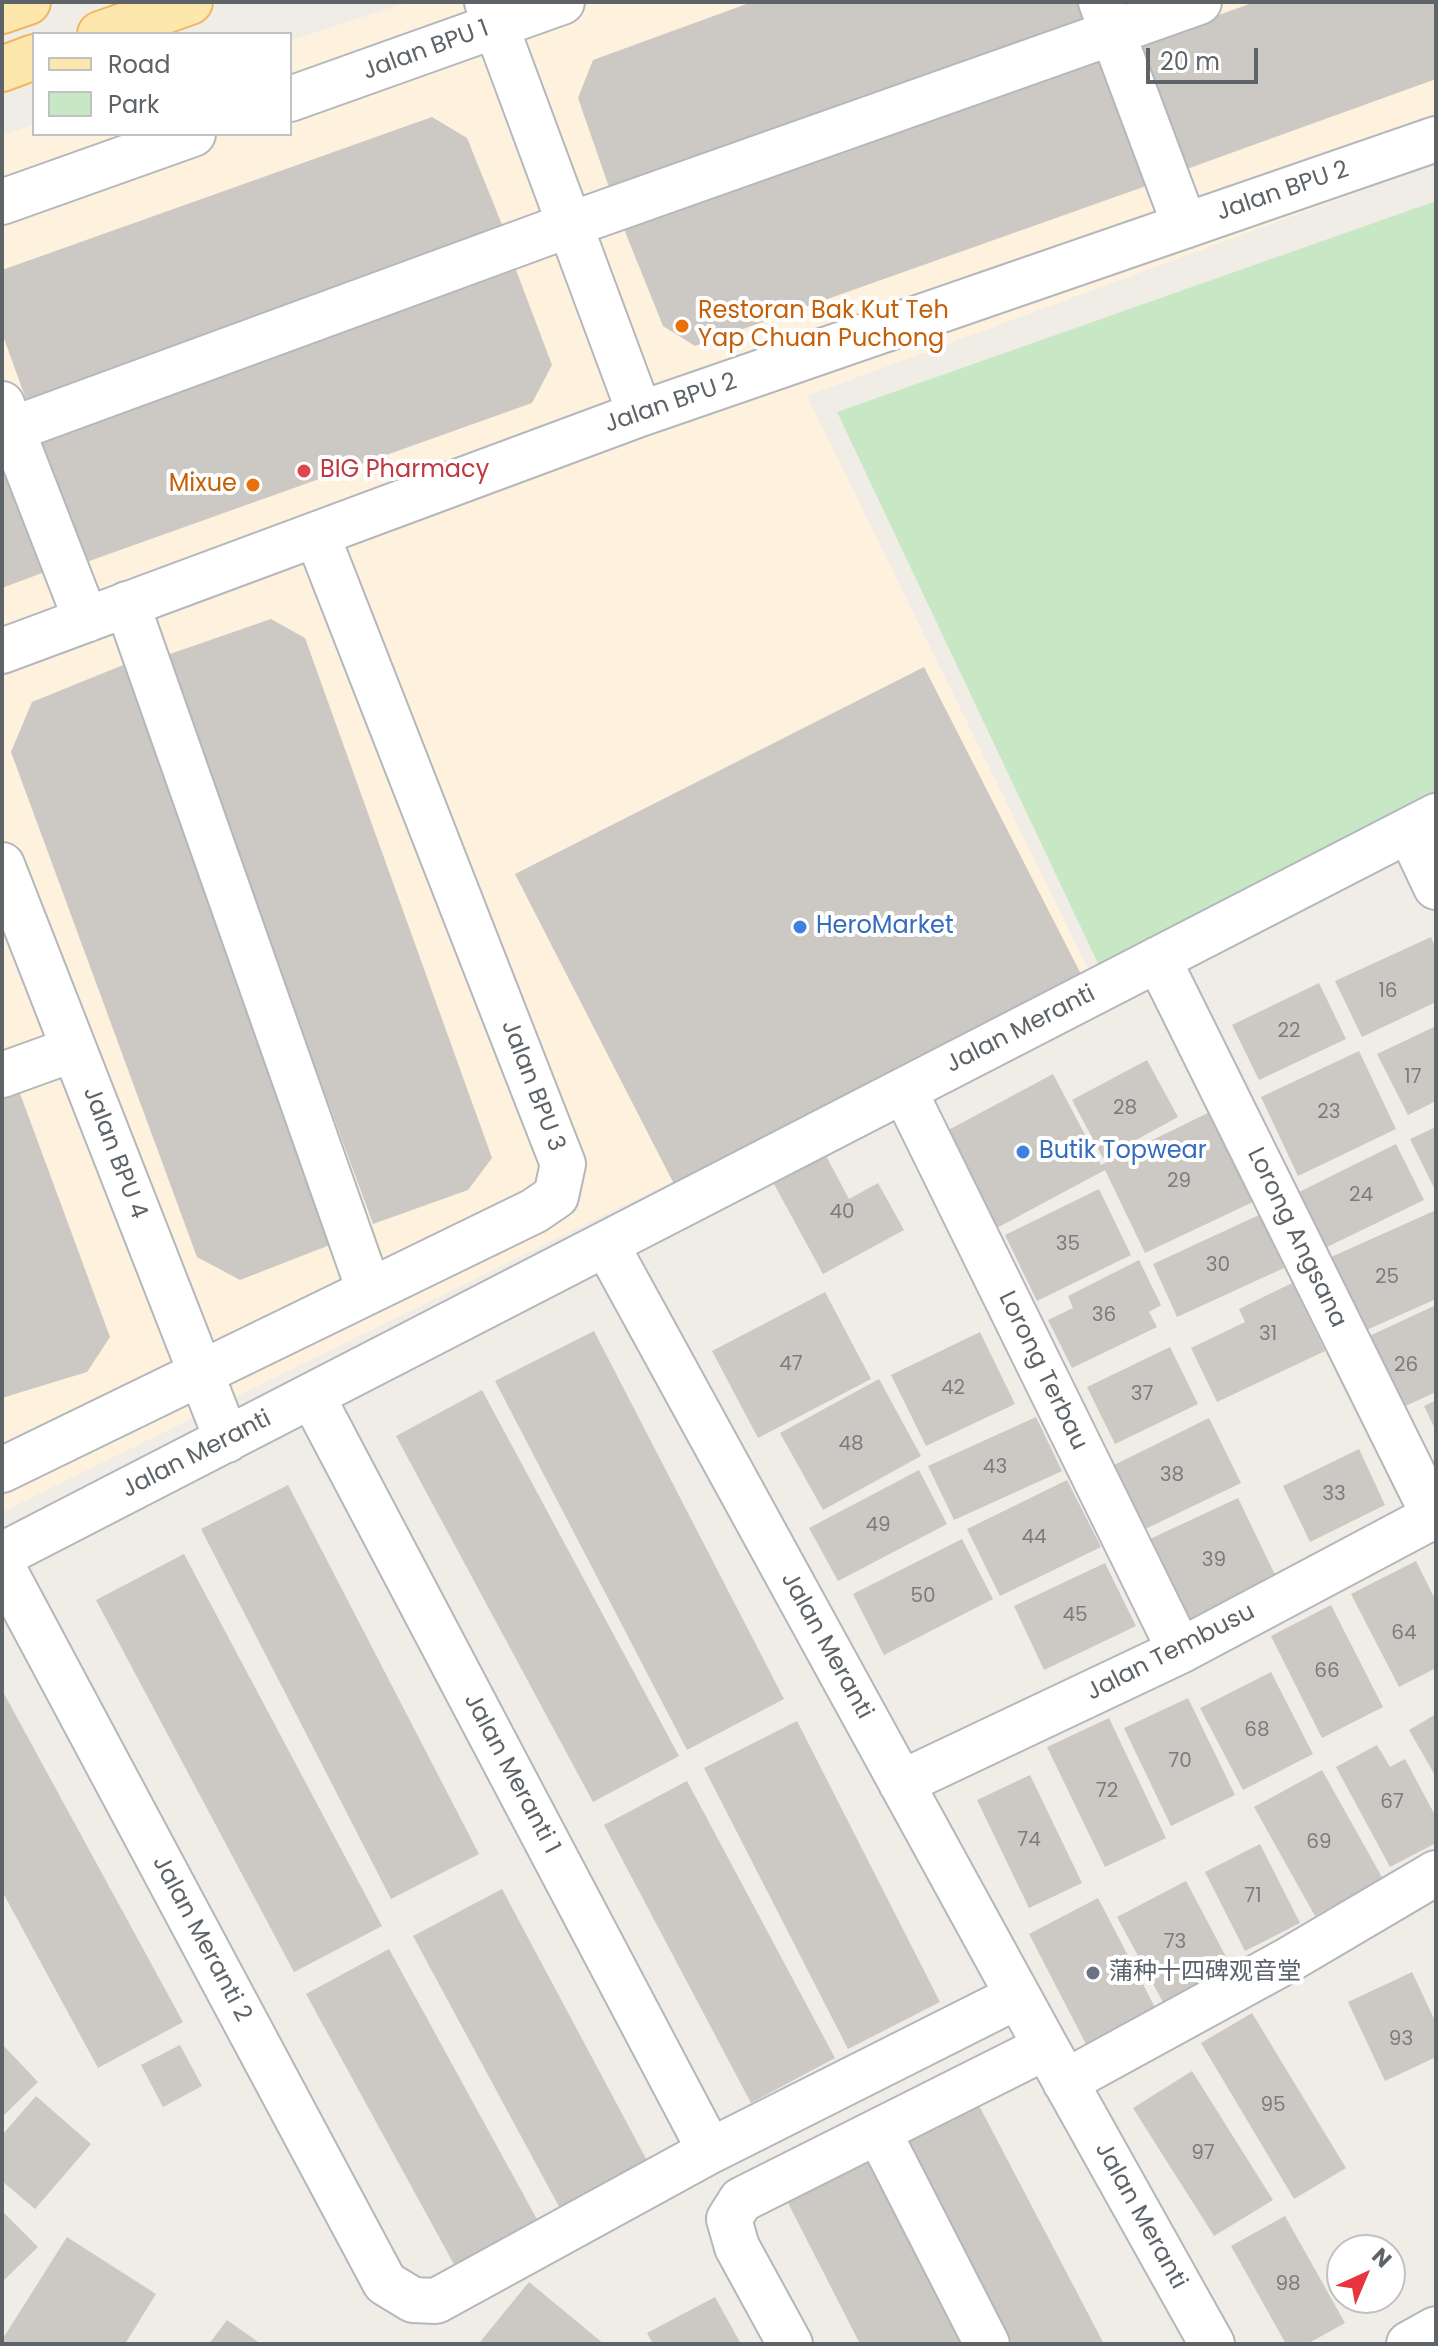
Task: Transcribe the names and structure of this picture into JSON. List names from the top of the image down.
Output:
{
  "streets": {
    "street": [
      "Jalan BPU 1",
      "Jalan BPU 2",
      "Jalan Meranti",
      "Jalan BPU 3",
      "Jalan BPU 4",
      "Lorong Angsana",
      "Lorong Terbau",
      "Jalan Tembusu",
      "Jalan Meranti 1",
      "Jalan Meranti 2"
    ]
  },
  "crossings": [
    ["Jalan BPU 2", "Jalan BPU 3"],
    ["Jalan Meranti", "Jalan BPU 4"],
    ["Jalan Meranti", "Lorong Angsana"],
    ["Jalan Meranti", "Lorong Terbau"],
    ["Jalan Meranti", "Jalan Tembusu"],
    ["Jalan Meranti", "Jalan Meranti 1"],
    ["Jalan BPU 3", "Jalan BPU 4"],
    ["Lorong Angsana", "Jalan Tembusu"],
    ["Lorong Terbau", "Jalan Tembusu"],
    ["Jalan Meranti 1", "Jalan Meranti 2"]
  ],
  "places": [
    "Restoran Bak Kut Teh Yap Chuan Puchong",
    "BIG Pharmacy",
    "Mixue",
    "HeroMarket",
    "Butik Topwear",
    "蒲种十四碑观音堂"
  ],
  "house_numbers": [
    "16",
    "22",
    "17",
    "28",
    "23",
    "29",
    "24",
    "40",
    "35",
    "30",
    "25",
    "36",
    "31",
    "47",
    "26",
    "42",
    "37",
    "48",
    "43",
    "38",
    "33",
    "49",
    "44",
    "39",
    "50",
    "45",
    "64",
    "66",
    "68",
    "70",
    "72",
    "67",
    "74",
    "69",
    "71",
    "73",
    "93",
    "95",
    "97",
    "98"
  ],
  "legend": ["Road", "Park"],
  "scale_bar": "20 m",
  "north": "top right"
}
